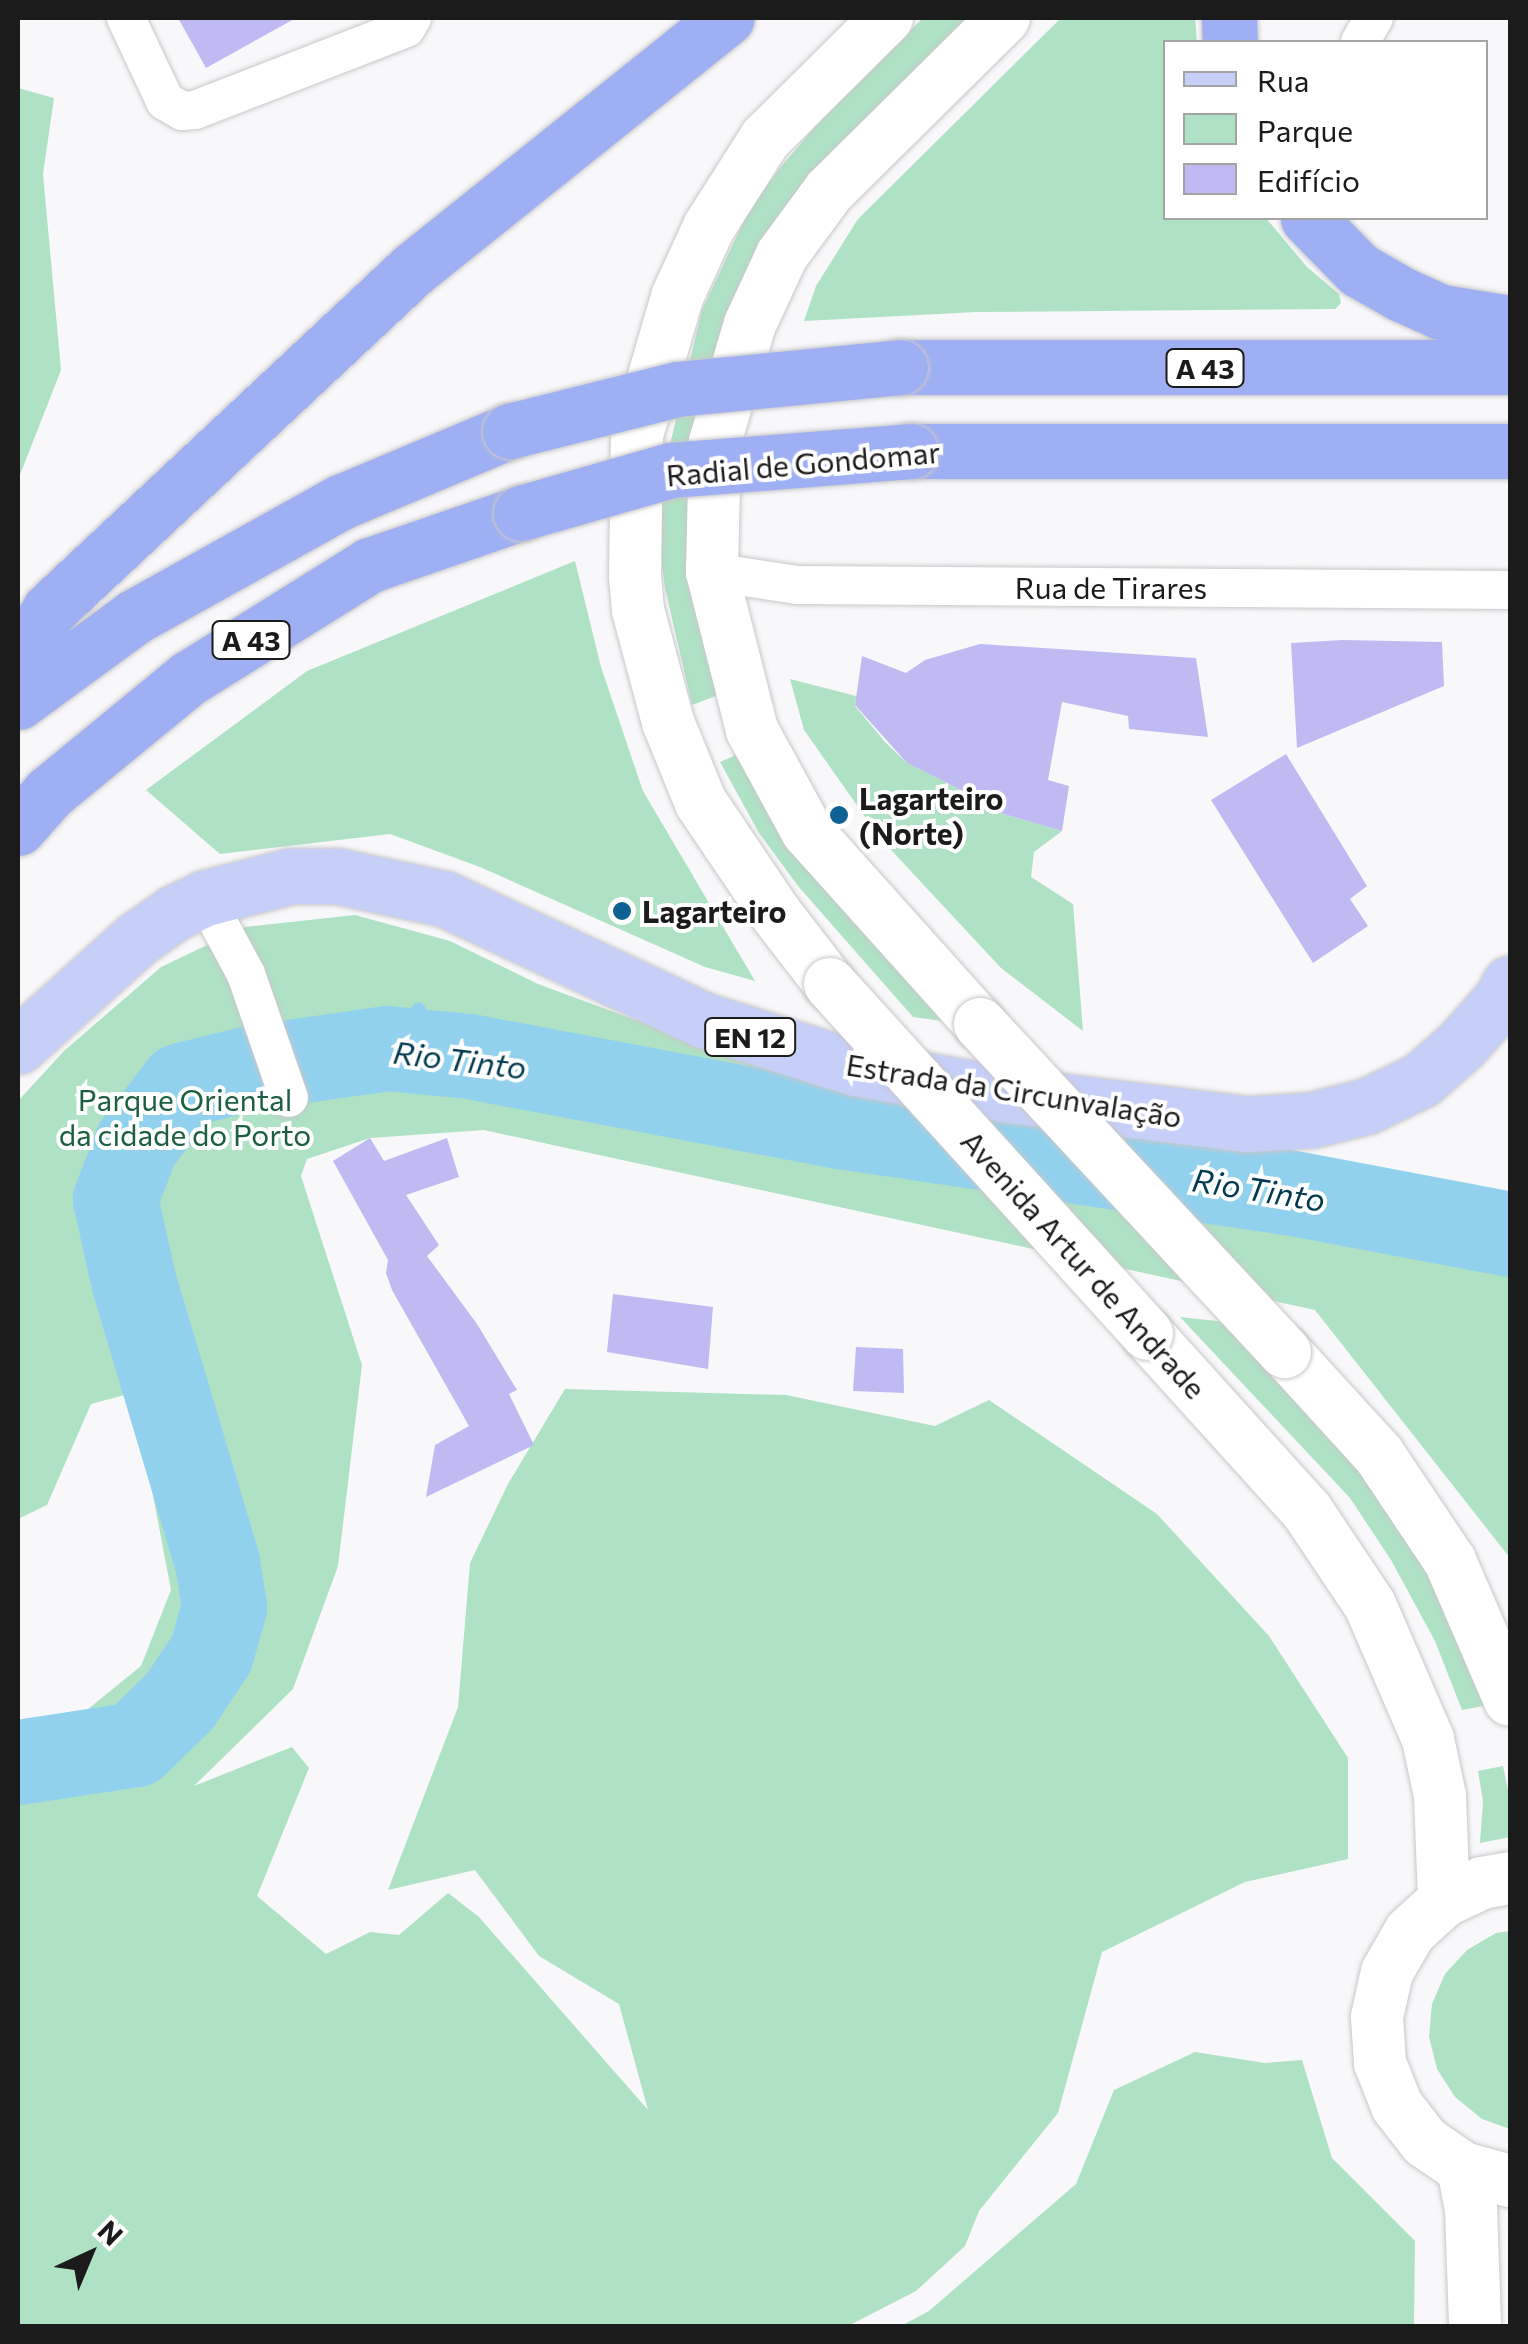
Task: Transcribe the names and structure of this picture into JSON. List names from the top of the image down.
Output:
{
  "streets": {
    "highway": ["A 43", "Radial de Gondomar"],
    "main road": ["EN 12", "Estrada da Circunvalação", "Avenida Artur de Andrade"],
    "street": ["Rua de Tirares"]
  },
  "water": ["Rio Tinto"],
  "parks": ["Parque Oriental da cidade do Porto"],
  "places": ["Lagarteiro (Norte)", "Lagarteiro"],
  "legend": ["Rua", "Parque", "Edifício"],
  "north": "top right"
}
